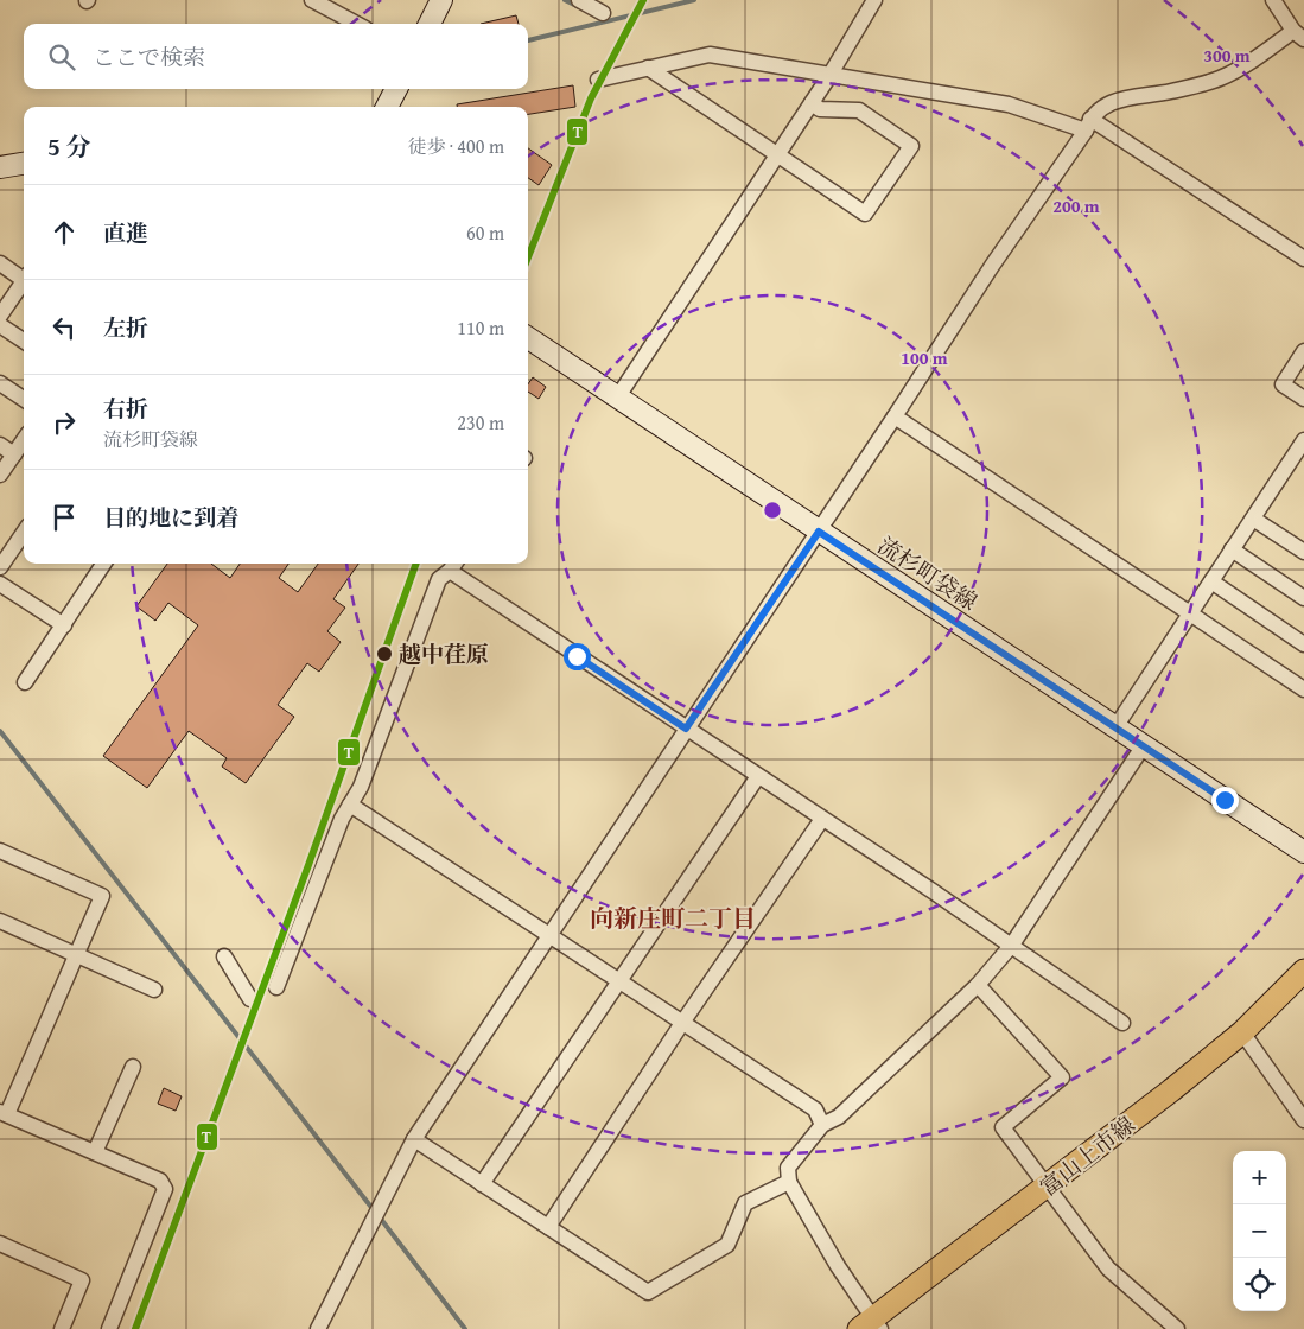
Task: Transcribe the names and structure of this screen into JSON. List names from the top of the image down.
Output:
{
  "streets": {
    "main road": ["流杉町袋線", "富山上市線"]
  },
  "districts": ["向新庄町二丁目"],
  "places": ["越中荏原"],
  "lines": ["transit line T"],
  "page": {
    "search": "ここで検索",
    "heading": ["5 分", "徒歩 · 400 m"],
    "list": [
      ["直進", "60 m"],
      ["左折", "110 m"],
      ["右折", "流杉町袋線", "230 m"],
      "目的地に到着"
    ],
    "map_buttons": ["+", "−"]
  },
  "rings": ["300 m", "200 m", "100 m"]
}
